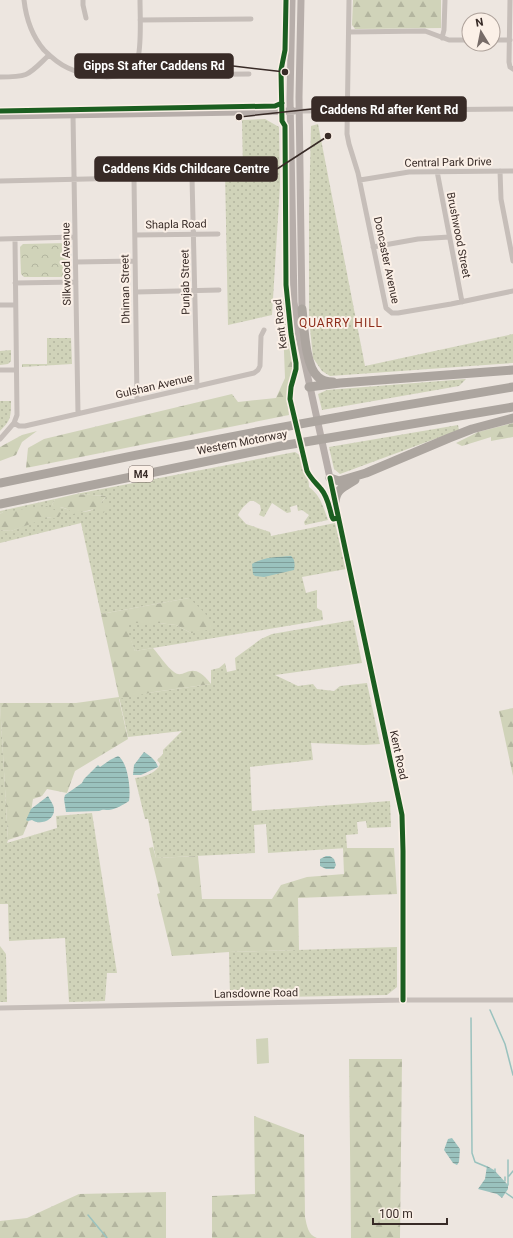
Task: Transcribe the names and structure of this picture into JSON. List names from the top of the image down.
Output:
{
  "streets": {
    "highway": ["Western Motorway", "M4"],
    "main road": ["Kent Road"],
    "street": [
      "Central Park Drive",
      "Shapla Road",
      "Brushwood Street",
      "Doncaster Avenue",
      "Silkwood Avenue",
      "Punjab Street",
      "Dhiman Street",
      "Gulshan Avenue",
      "Lansdowne Road"
    ]
  },
  "crossings": [
    ["Central Park Drive", "Brushwood Street"],
    ["Central Park Drive", "Doncaster Avenue"],
    ["Shapla Road", "Punjab Street"],
    ["Shapla Road", "Dhiman Street"],
    ["Brushwood Street", "Doncaster Avenue"],
    ["Silkwood Avenue", "Gulshan Avenue"],
    ["Punjab Street", "Gulshan Avenue"],
    ["Dhiman Street", "Gulshan Avenue"],
    ["Kent Road", "Lansdowne Road"]
  ],
  "districts": ["QUARRY HILL"],
  "places": ["Gipps St after Caddens Rd", "Caddens Rd after Kent Rd", "Caddens Kids Childcare Centre"],
  "scale_bar": "100 m",
  "north": "top"
}
